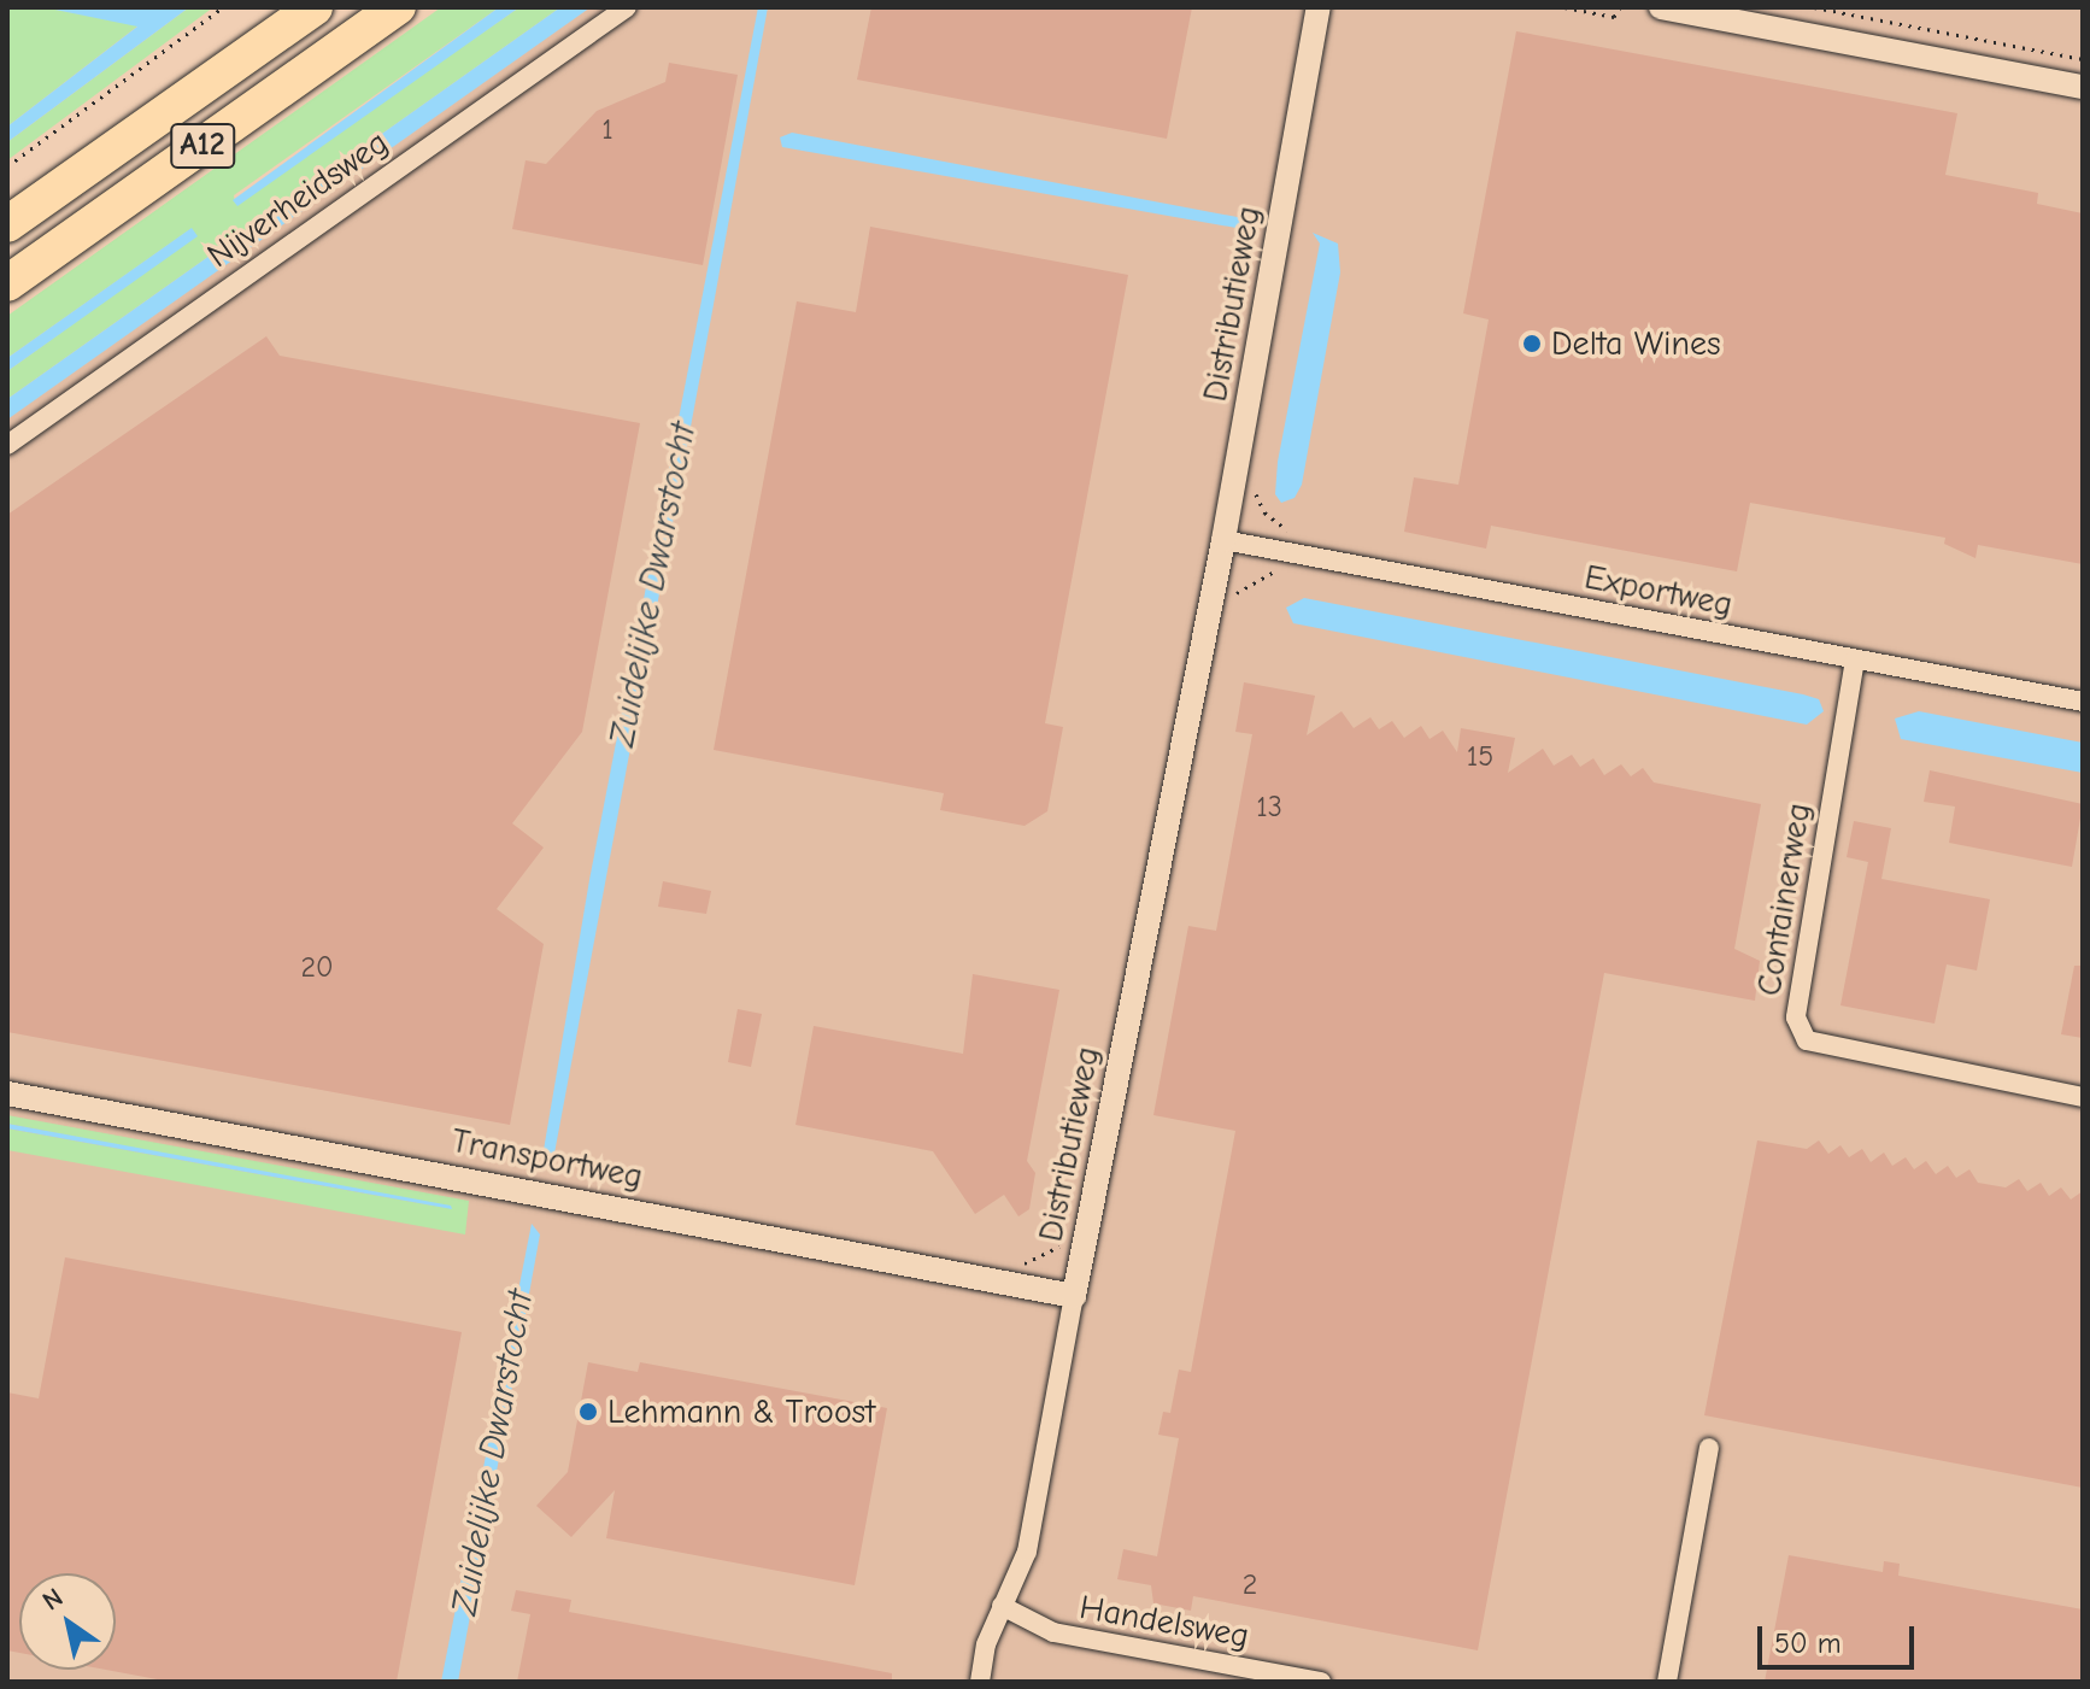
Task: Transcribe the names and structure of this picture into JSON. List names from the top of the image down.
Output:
{
  "streets": {
    "highway": ["A12"],
    "street": [
      "Nijverheidsweg",
      "Distributieweg",
      "Exportweg",
      "Containerweg",
      "Transportweg",
      "Handelsweg"
    ]
  },
  "crossings": [
    ["Distributieweg", "Exportweg"],
    ["Distributieweg", "Transportweg"],
    ["Distributieweg", "Handelsweg"],
    ["Exportweg", "Containerweg"]
  ],
  "water": ["Zuidelijke Dwarstocht"],
  "places": ["Delta Wines", "Lehmann & Troost"],
  "house_numbers": [
    "1",
    "15",
    "13",
    "20",
    "2"
  ],
  "scale_bar": "50 m",
  "north": "top left"
}
